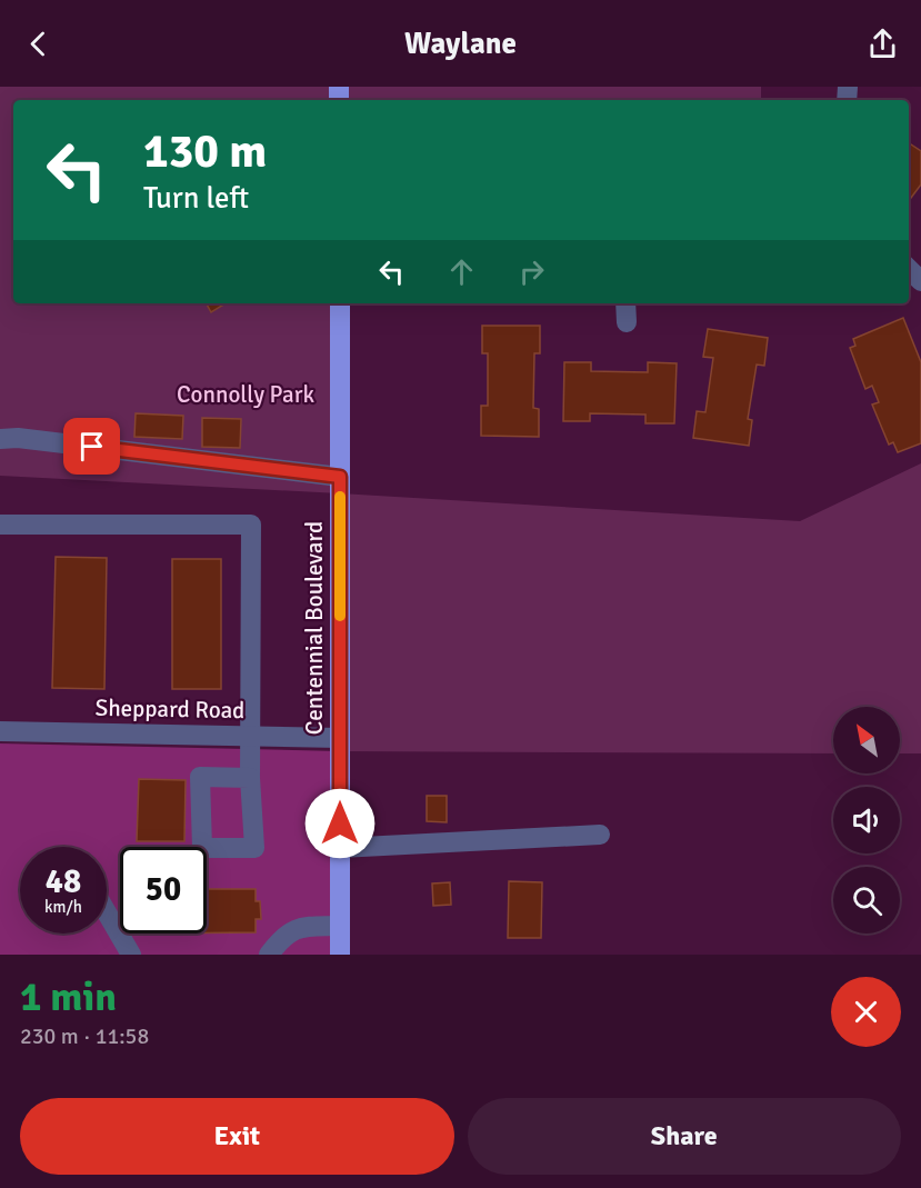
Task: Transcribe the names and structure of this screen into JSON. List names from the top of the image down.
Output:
{
  "streets": {
    "main road": ["Centennial Boulevard"],
    "street": ["Sheppard Road"]
  },
  "crossings": [
    ["Centennial Boulevard", "Sheppard Road"]
  ],
  "parks": ["Connolly Park"],
  "north": "top left",
  "page": {
    "header": "Waylane",
    "turn": ["130 m", "Turn left"],
    "speed": "48 km/h",
    "limit": "50",
    "heading": ["1 min", "230 m · 11:58"],
    "buttons": ["Exit", "Share"]
  }
}
